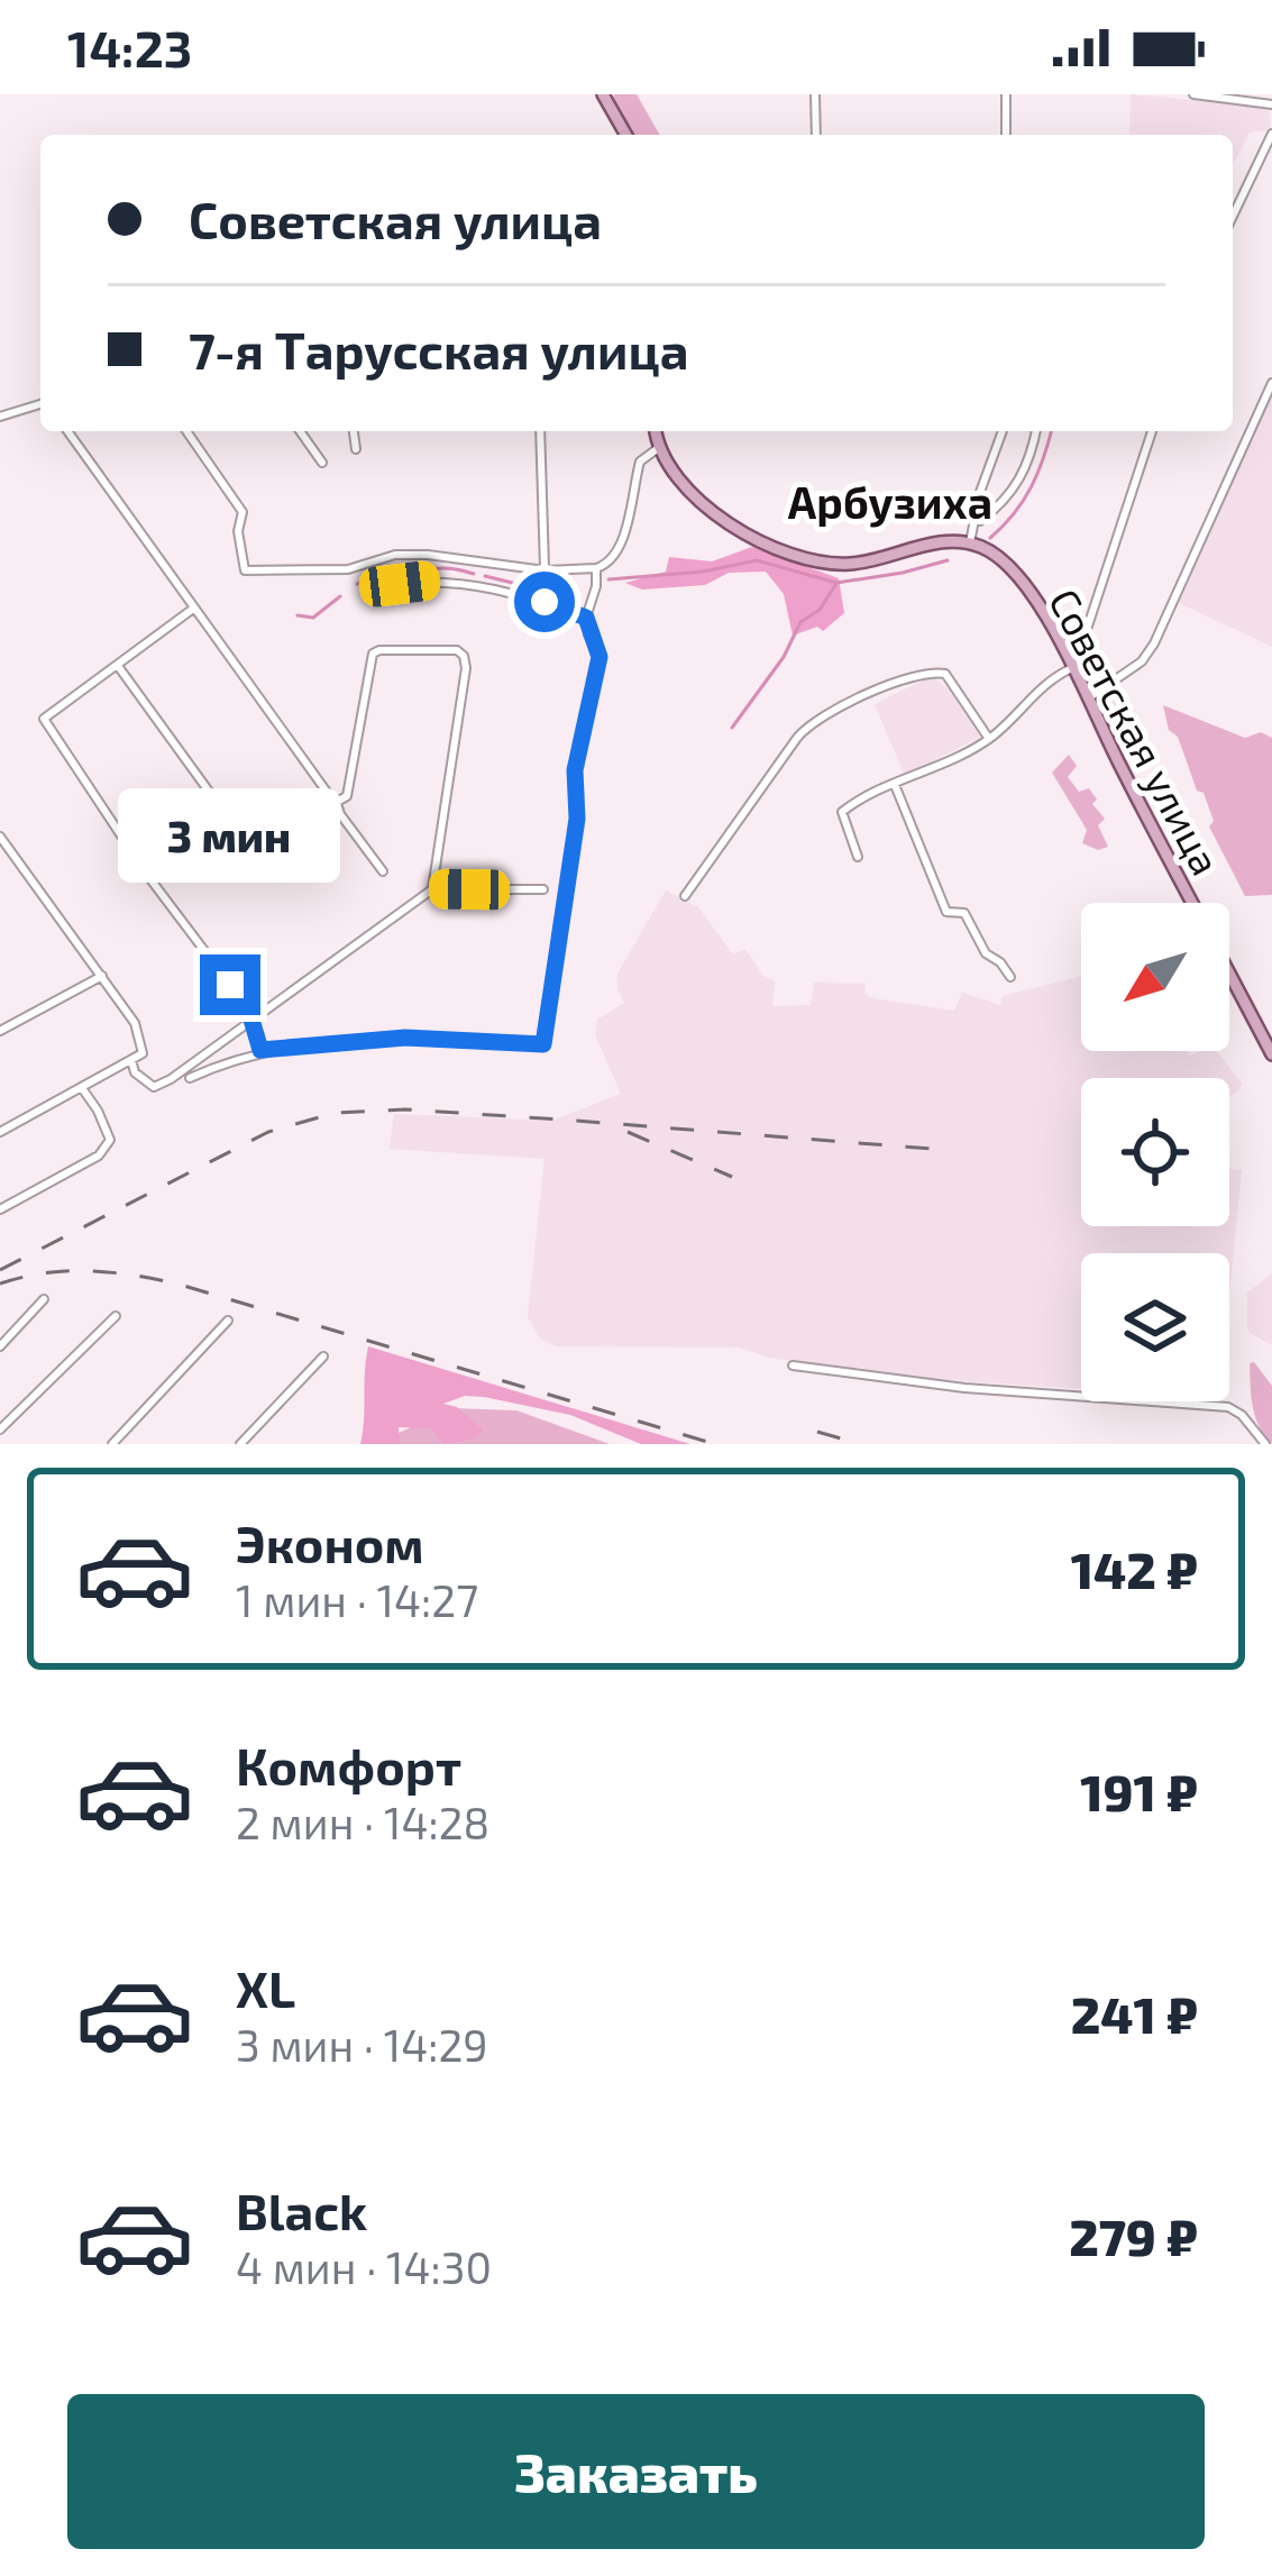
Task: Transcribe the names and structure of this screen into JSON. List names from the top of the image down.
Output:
{
  "streets": {
    "main road": ["Советская улица"]
  },
  "districts": ["Арбузиха"],
  "north": "bottom left",
  "page": {
    "status": "14:23",
    "banner": ["Советская улица", "7-я Тарусская улица"],
    "bubble": "3 мин",
    "list": [
      {
        "name": "Эконом",
        "note": "1 мин · 14:27",
        "value": "142 ₽"
      },
      {
        "name": "Комфорт",
        "note": "2 мин · 14:28",
        "value": "191 ₽"
      },
      {
        "name": "XL",
        "note": "3 мин · 14:29",
        "value": "241 ₽"
      },
      {
        "name": "Black",
        "note": "4 мин · 14:30",
        "value": "279 ₽"
      }
    ],
    "buttons": "Заказать"
  }
}
